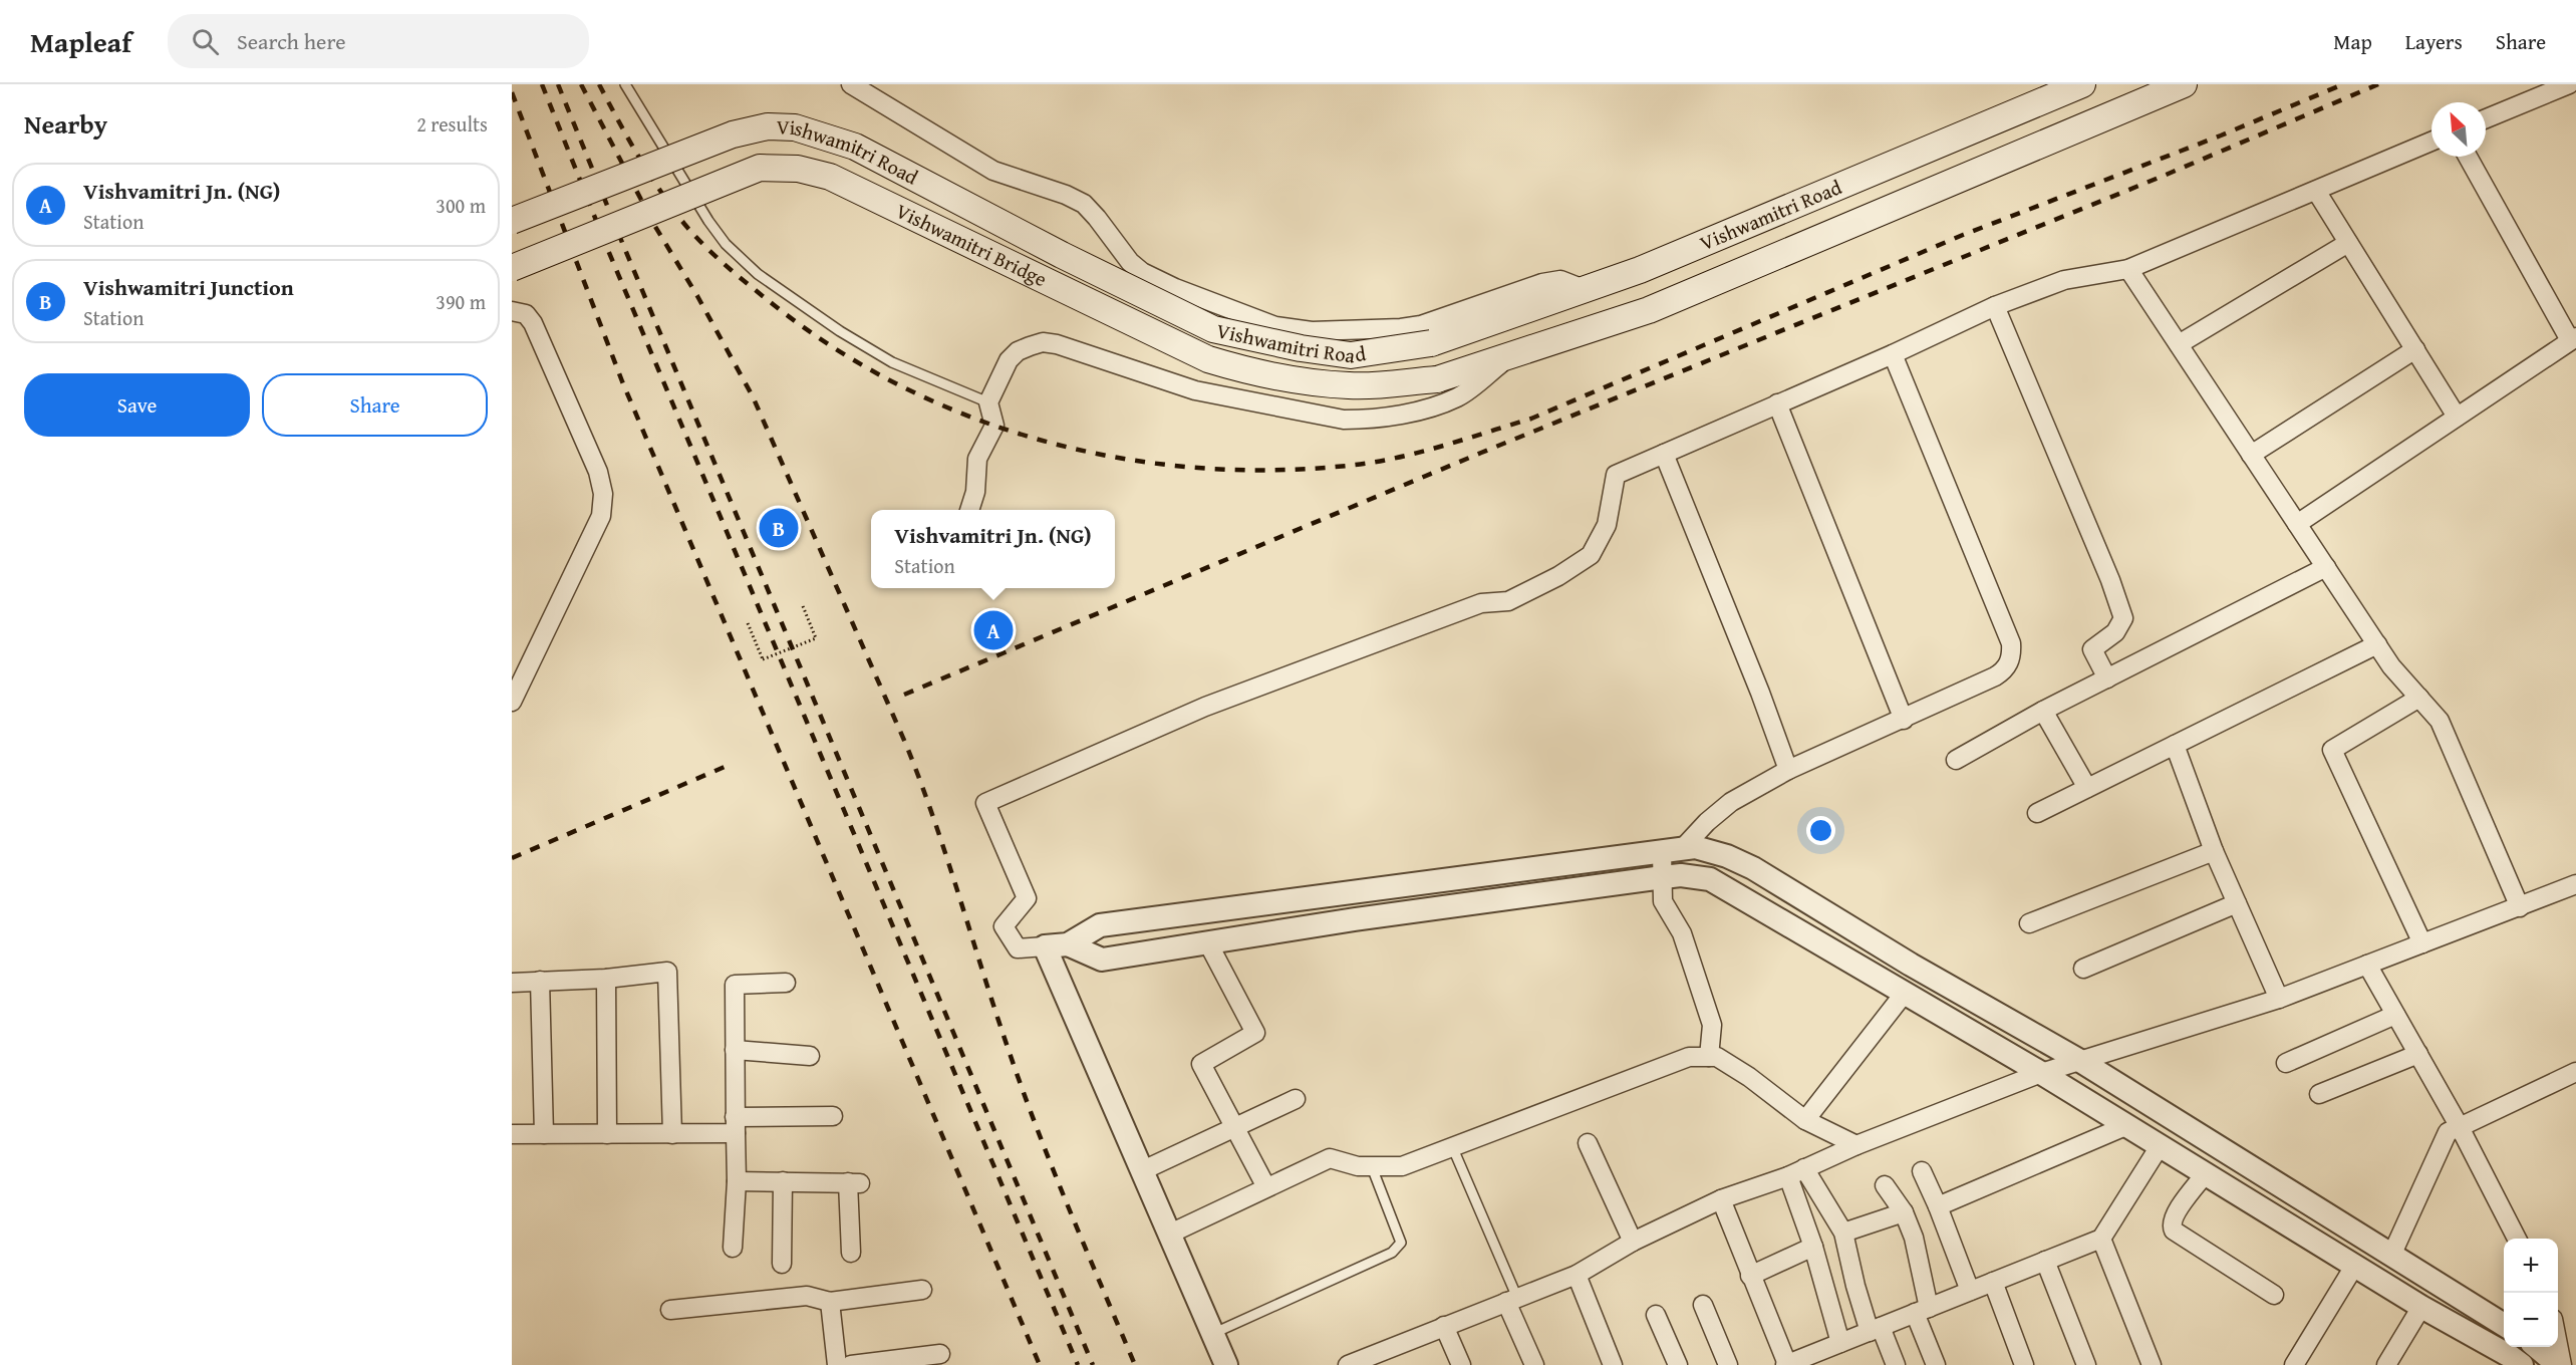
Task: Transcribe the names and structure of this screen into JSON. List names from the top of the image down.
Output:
{
  "streets": {
    "main road": ["Vishwamitri Road", "Vishwamitri Bridge"]
  },
  "crossings": [
    ["Vishwamitri Road", "Vishwamitri Bridge"]
  ],
  "north": "top left",
  "page": {
    "header": "Mapleaf",
    "search": "Search here",
    "nav": ["Map", "Layers", "Share"],
    "heading": ["Nearby", "2 results"],
    "list": [
      {
        "mark": "A",
        "name": "Vishvamitri Jn. (NG)",
        "note": "Station",
        "value": "300 m"
      },
      {
        "mark": "B",
        "name": "Vishwamitri Junction",
        "note": "Station",
        "value": "390 m"
      }
    ],
    "buttons": ["Save", "Share"],
    "pins": ["B", "A"],
    "popup": ["Vishvamitri Jn. (NG)", "Station"],
    "map_buttons": ["+", "−"]
  }
}
